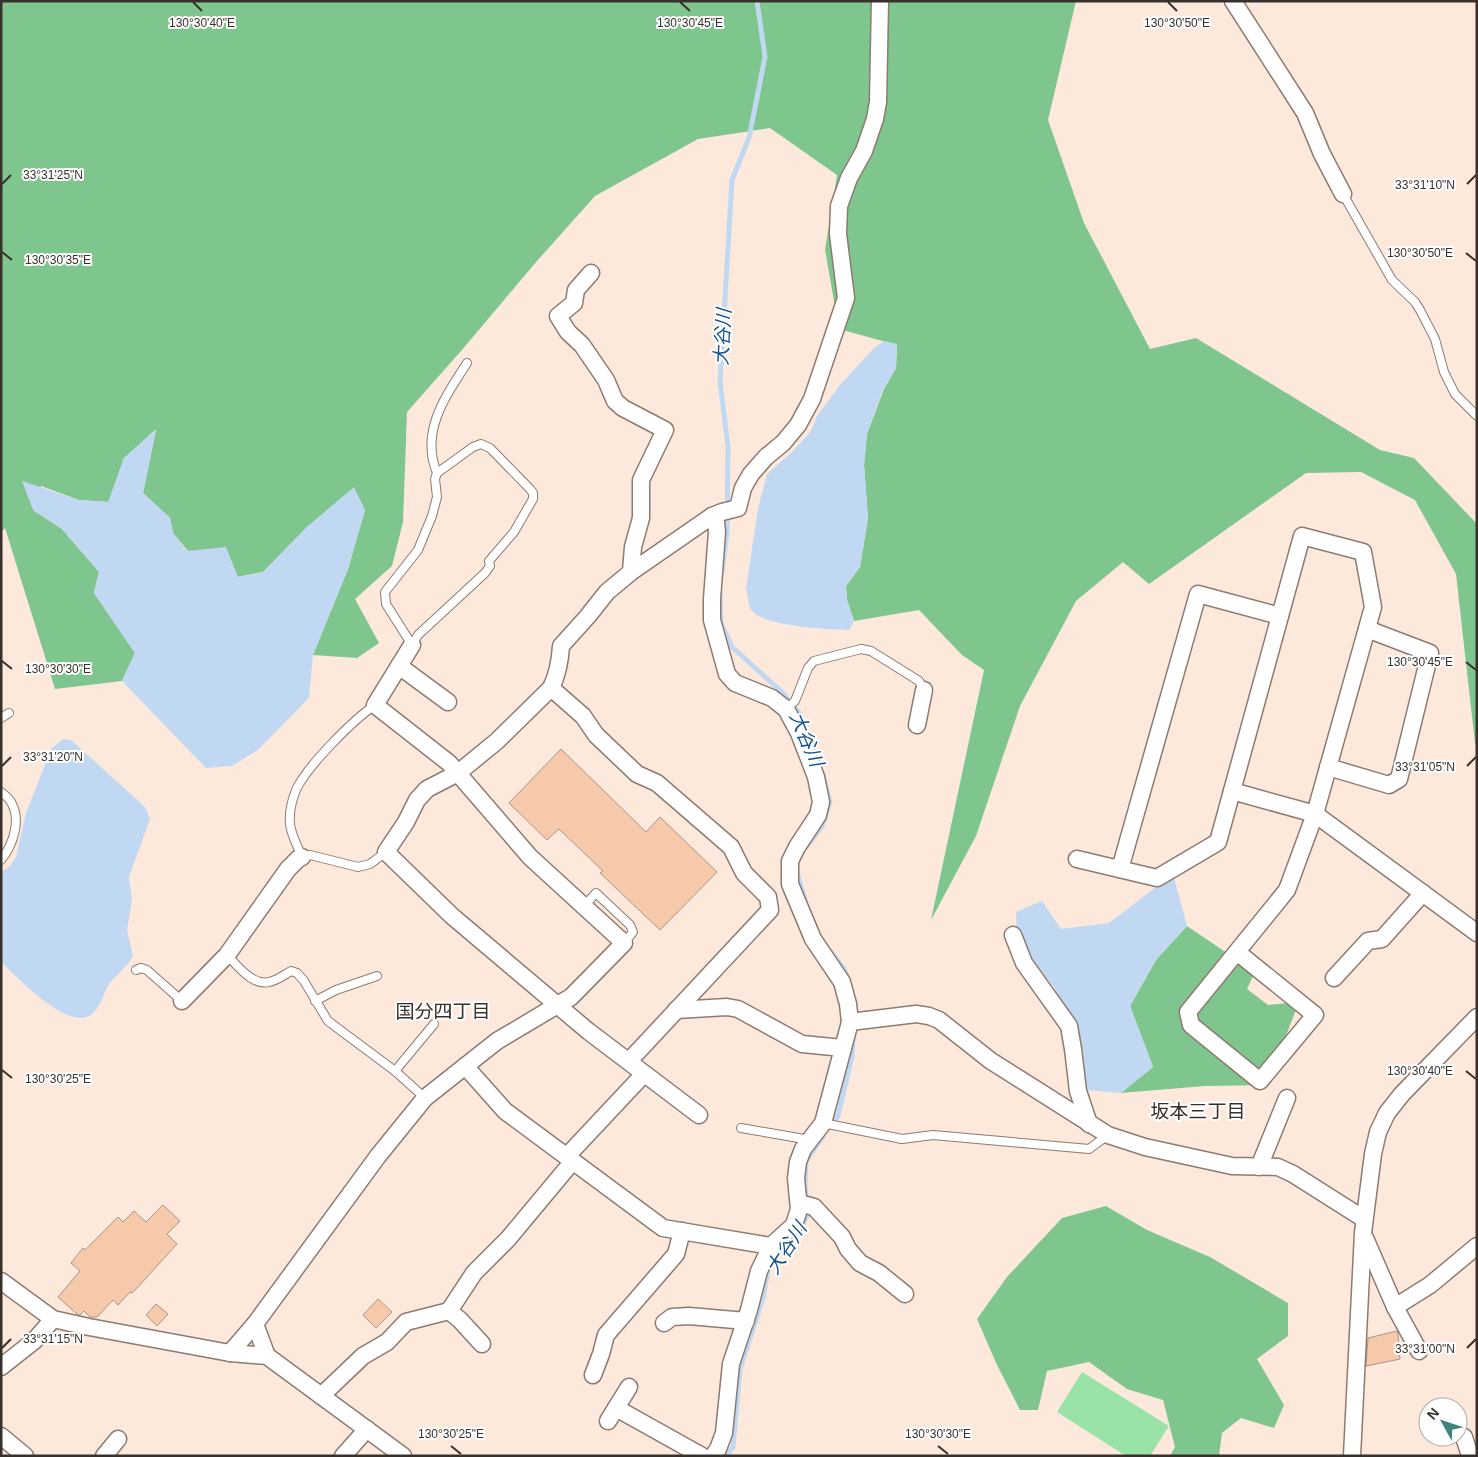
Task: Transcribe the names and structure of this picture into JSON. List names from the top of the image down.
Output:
{
  "districts": ["国分四丁目", "坂本三丁目"],
  "water": ["大谷川"],
  "north": "top left",
  "coordinates": [
    "130°30'50\"E",
    "130°30'40\"E",
    "130°30'45\"E",
    "33°31'25\"N",
    "33°31'10\"N",
    "130°30'35\"E",
    "130°30'30\"E",
    "33°31'20\"N",
    "33°31'05\"N",
    "130°30'25\"E",
    "33°31'15\"N",
    "33°31'00\"N"
  ]
}
